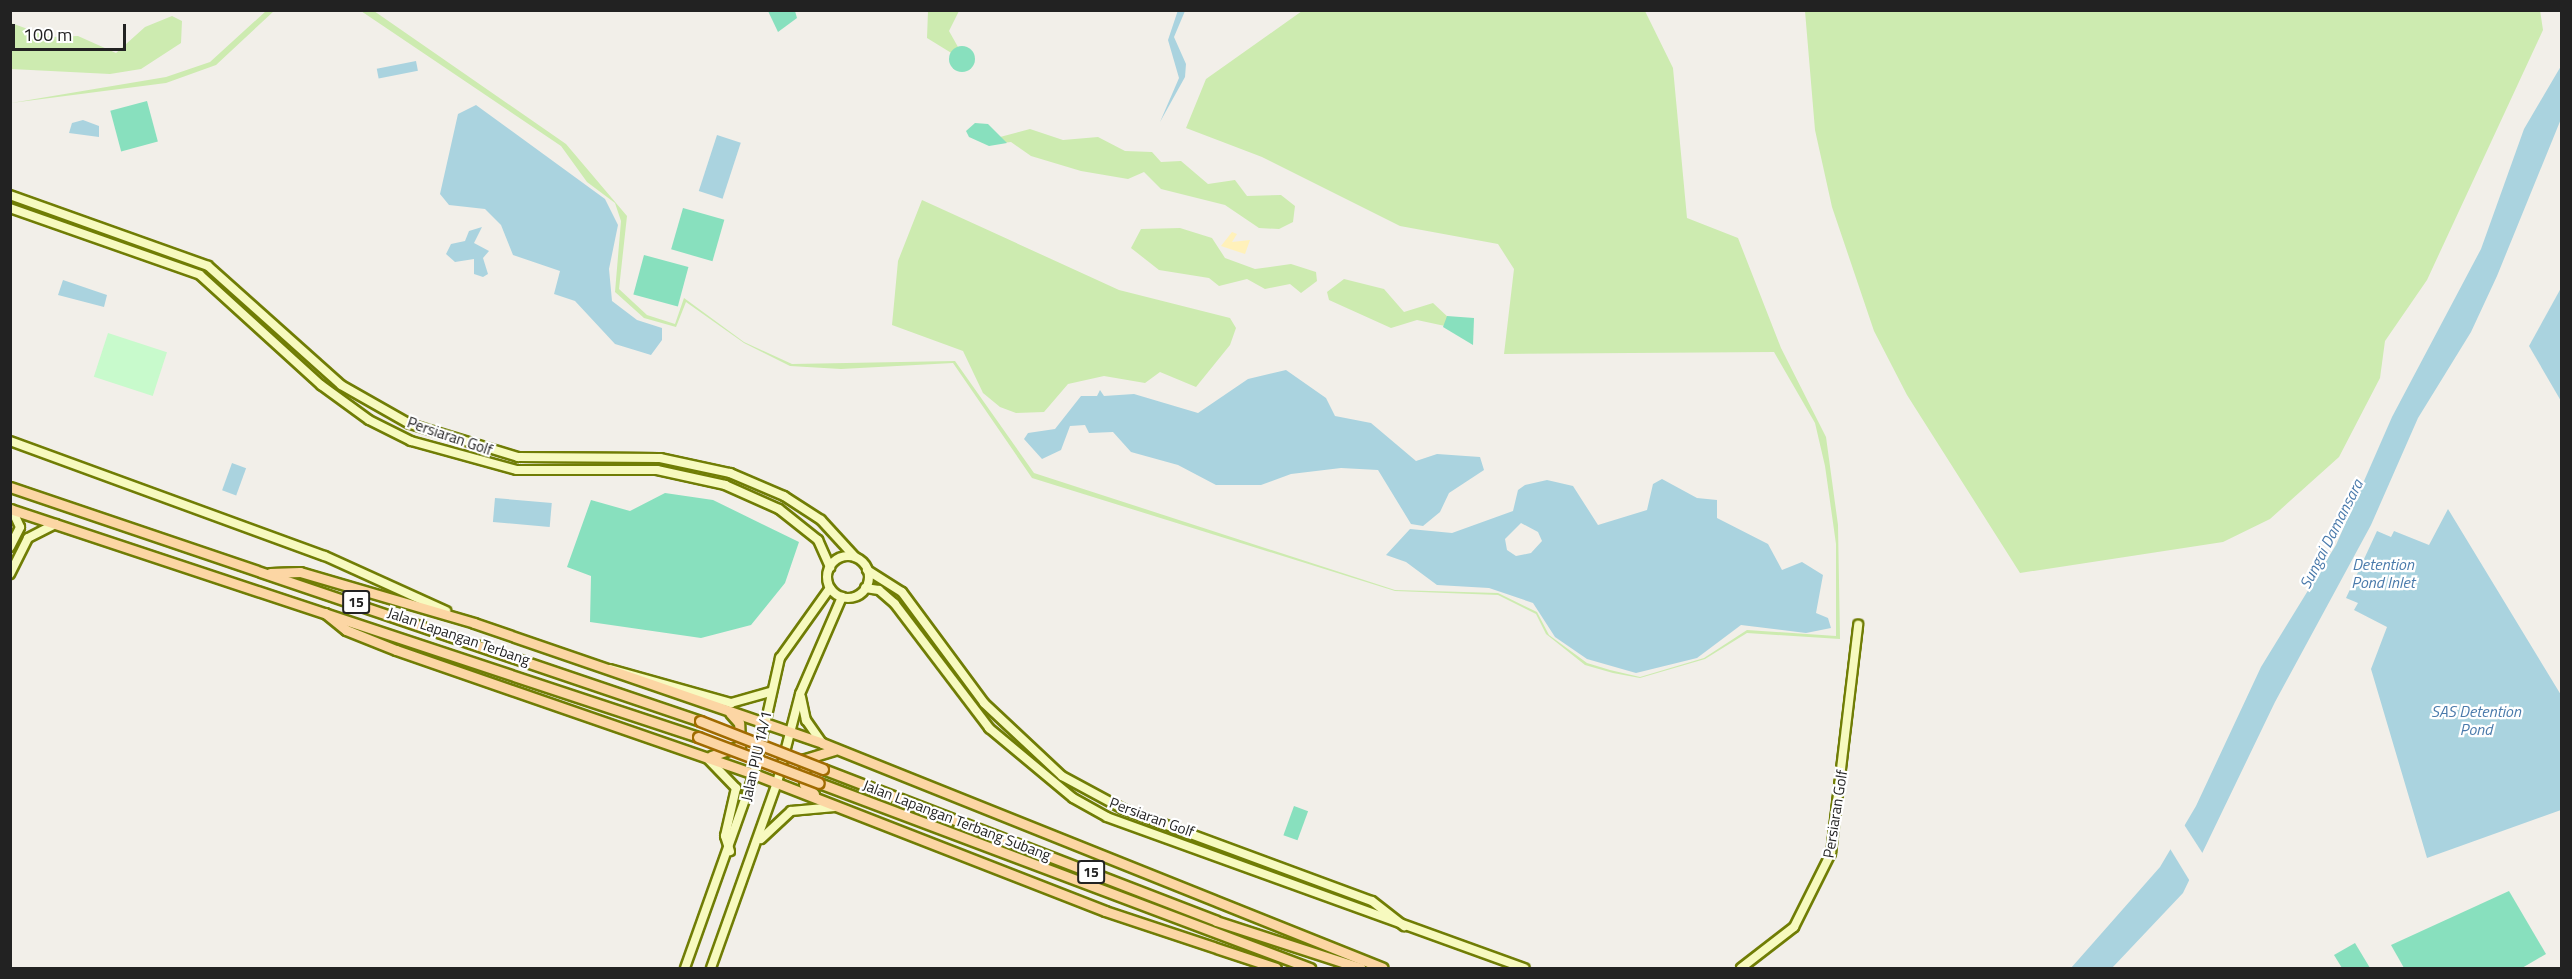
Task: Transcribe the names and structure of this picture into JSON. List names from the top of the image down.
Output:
{
  "streets": {
    "main road": ["15", "Jalan Lapangan Terbang", "Jalan Lapangan Terbang Subang"],
    "street": ["Persiaran Golf", "Jalan PJU 1A/1"]
  },
  "crossings": [
    ["Persiaran Golf", "Jalan PJU 1A/1"],
    ["Jalan Lapangan Terbang", "Jalan Lapangan Terbang Subang"]
  ],
  "water": ["Sungai Damansara", "Detention Pond Inlet", "SAS Detention Pond"],
  "scale_bar": "100 m"
}
